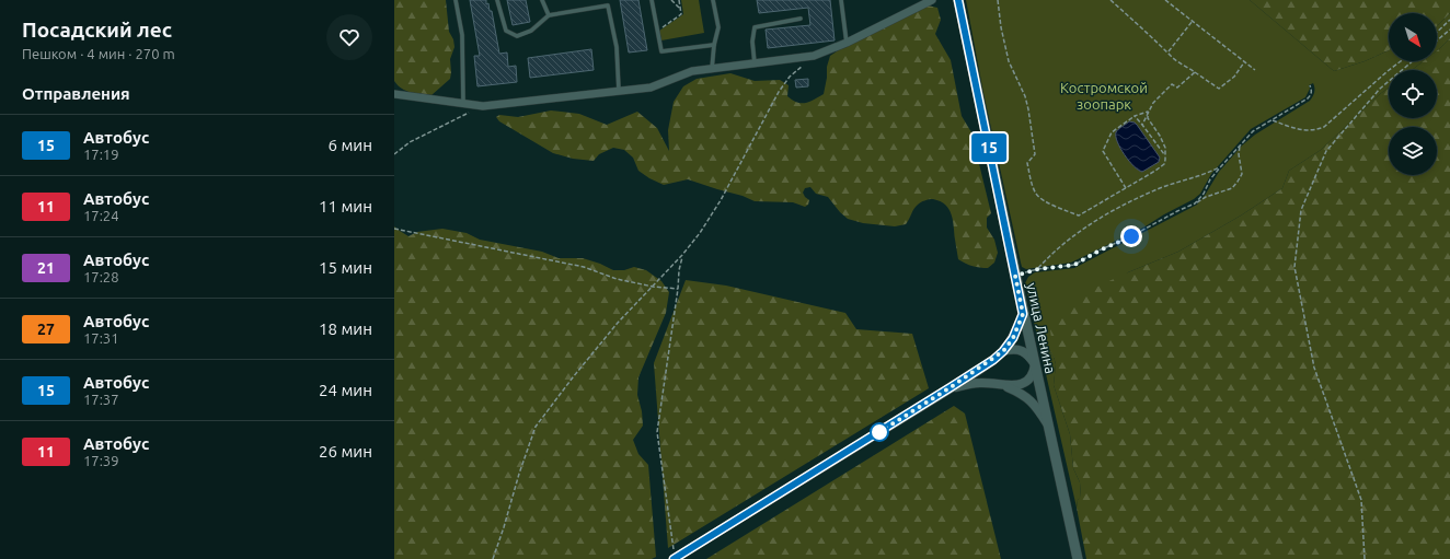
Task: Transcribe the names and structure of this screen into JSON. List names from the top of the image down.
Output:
{
  "streets": {
    "main road": ["улица Ленина"]
  },
  "parks": ["Костромской зоопарк"],
  "lines": ["bus line 15"],
  "north": "bottom right",
  "page": {
    "heading": [
      ["Посадский лес", "Пешком · 4 мин · 270 m"],
      "Отправления"
    ],
    "on_map": "15",
    "list": [
      {
        "mark": "15",
        "name": "Автобус",
        "note": "17:19",
        "value": "6 мин"
      },
      {
        "mark": "11",
        "name": "Автобус",
        "note": "17:24",
        "value": "11 мин"
      },
      {
        "mark": "21",
        "name": "Автобус",
        "note": "17:28",
        "value": "15 мин"
      },
      {
        "mark": "27",
        "name": "Автобус",
        "note": "17:31",
        "value": "18 мин"
      },
      {
        "mark": "15",
        "name": "Автобус",
        "note": "17:37",
        "value": "24 мин"
      },
      {
        "mark": "11",
        "name": "Автобус",
        "note": "17:39",
        "value": "26 мин"
      }
    ]
  }
}
